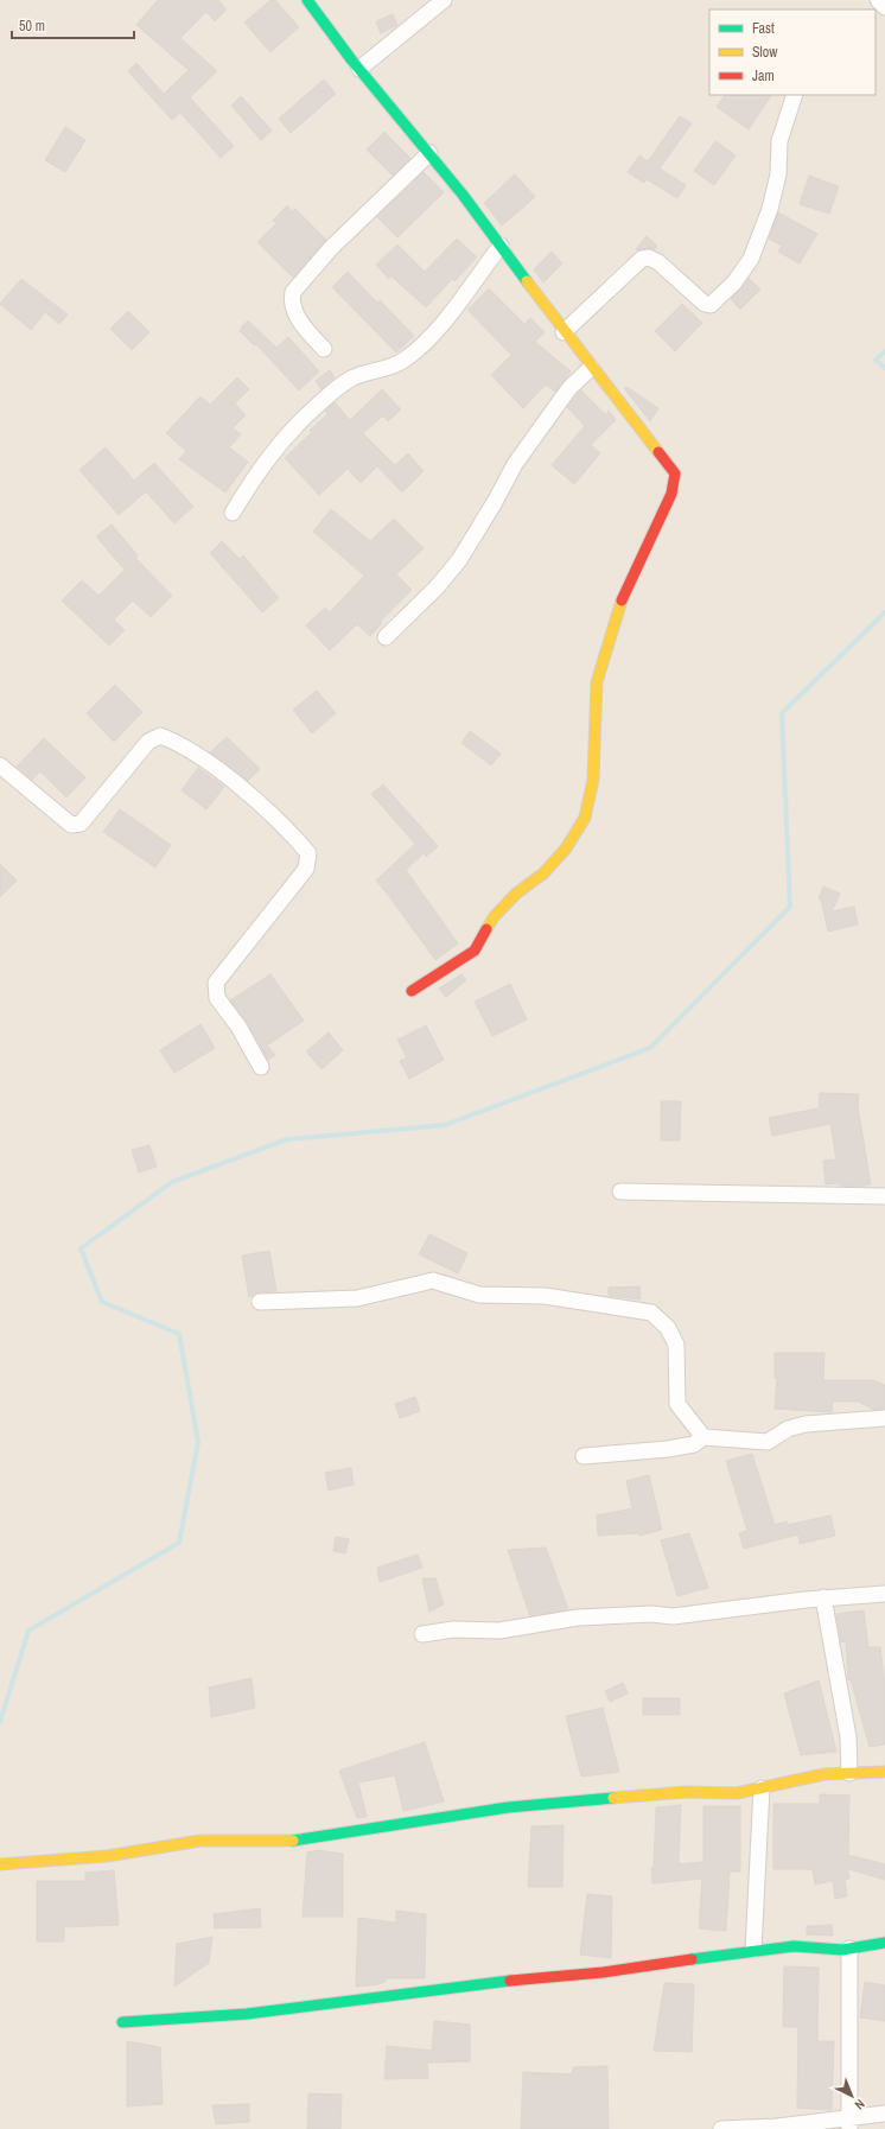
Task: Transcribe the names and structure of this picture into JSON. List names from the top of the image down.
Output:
{
  "legend": ["Fast", "Slow", "Jam"],
  "scale_bar": "50 m",
  "north": "bottom right"
}
